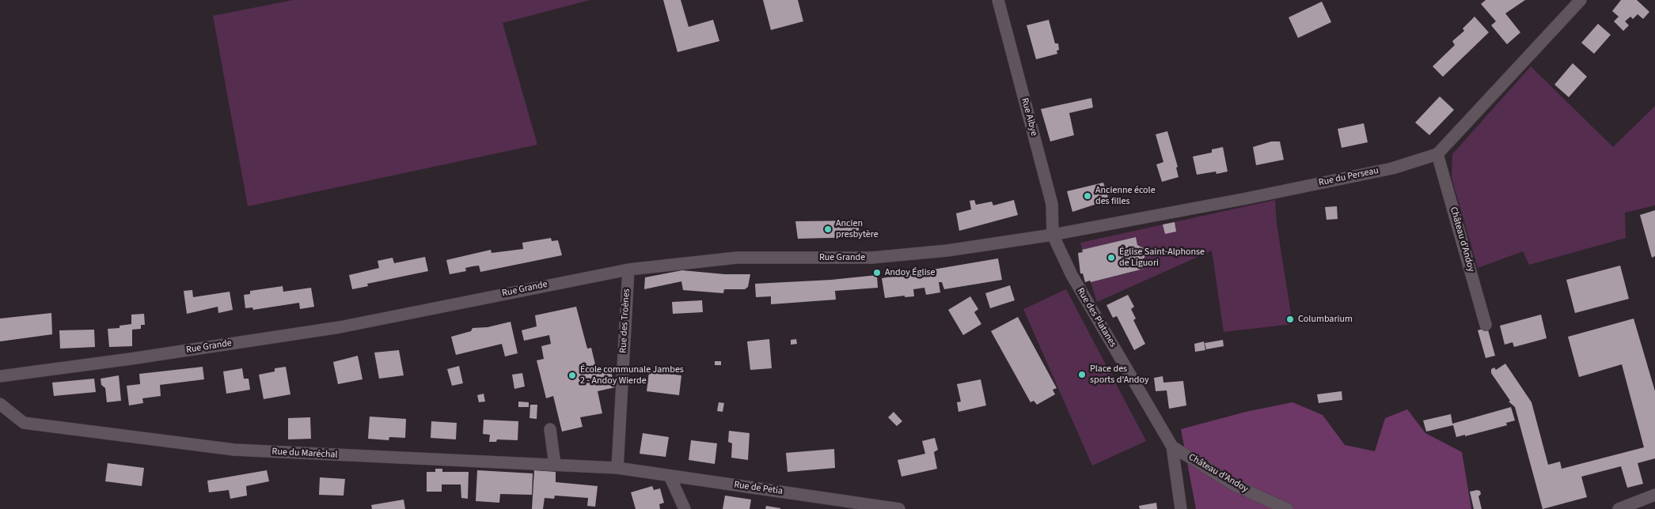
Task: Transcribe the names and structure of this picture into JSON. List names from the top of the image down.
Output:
{
  "streets": {
    "street": [
      "Rue Aibye",
      "Rue du Perseau",
      "Château d'Andoy",
      "Rue Grande",
      "Rue des Platanes",
      "Rue des Troènes",
      "Rue du Maréchal",
      "Rue de Petia"
    ]
  },
  "crossings": [
    ["Rue Aibye", "Rue du Perseau"],
    ["Rue Aibye", "Rue Grande"],
    ["Rue Aibye", "Rue des Platanes"],
    ["Rue du Perseau", "Château d'Andoy"],
    ["Rue du Perseau", "Rue Grande"],
    ["Rue du Perseau", "Rue des Platanes"],
    ["Château d'Andoy", "Rue des Platanes"],
    ["Rue Grande", "Rue des Platanes"],
    ["Rue Grande", "Rue des Troènes"],
    ["Rue des Troènes", "Rue du Maréchal"],
    ["Rue des Troènes", "Rue de Petia"],
    ["Rue du Maréchal", "Rue de Petia"]
  ],
  "places": [
    "Ancienne école des filles",
    "Ancien presbytère",
    "Église Saint-Alphonse de Liguori",
    "Andoy Église",
    "Columbarium",
    "Place des sports d'Andoy",
    "École communale Jambes 2 - Andoy Wierde"
  ]
}
